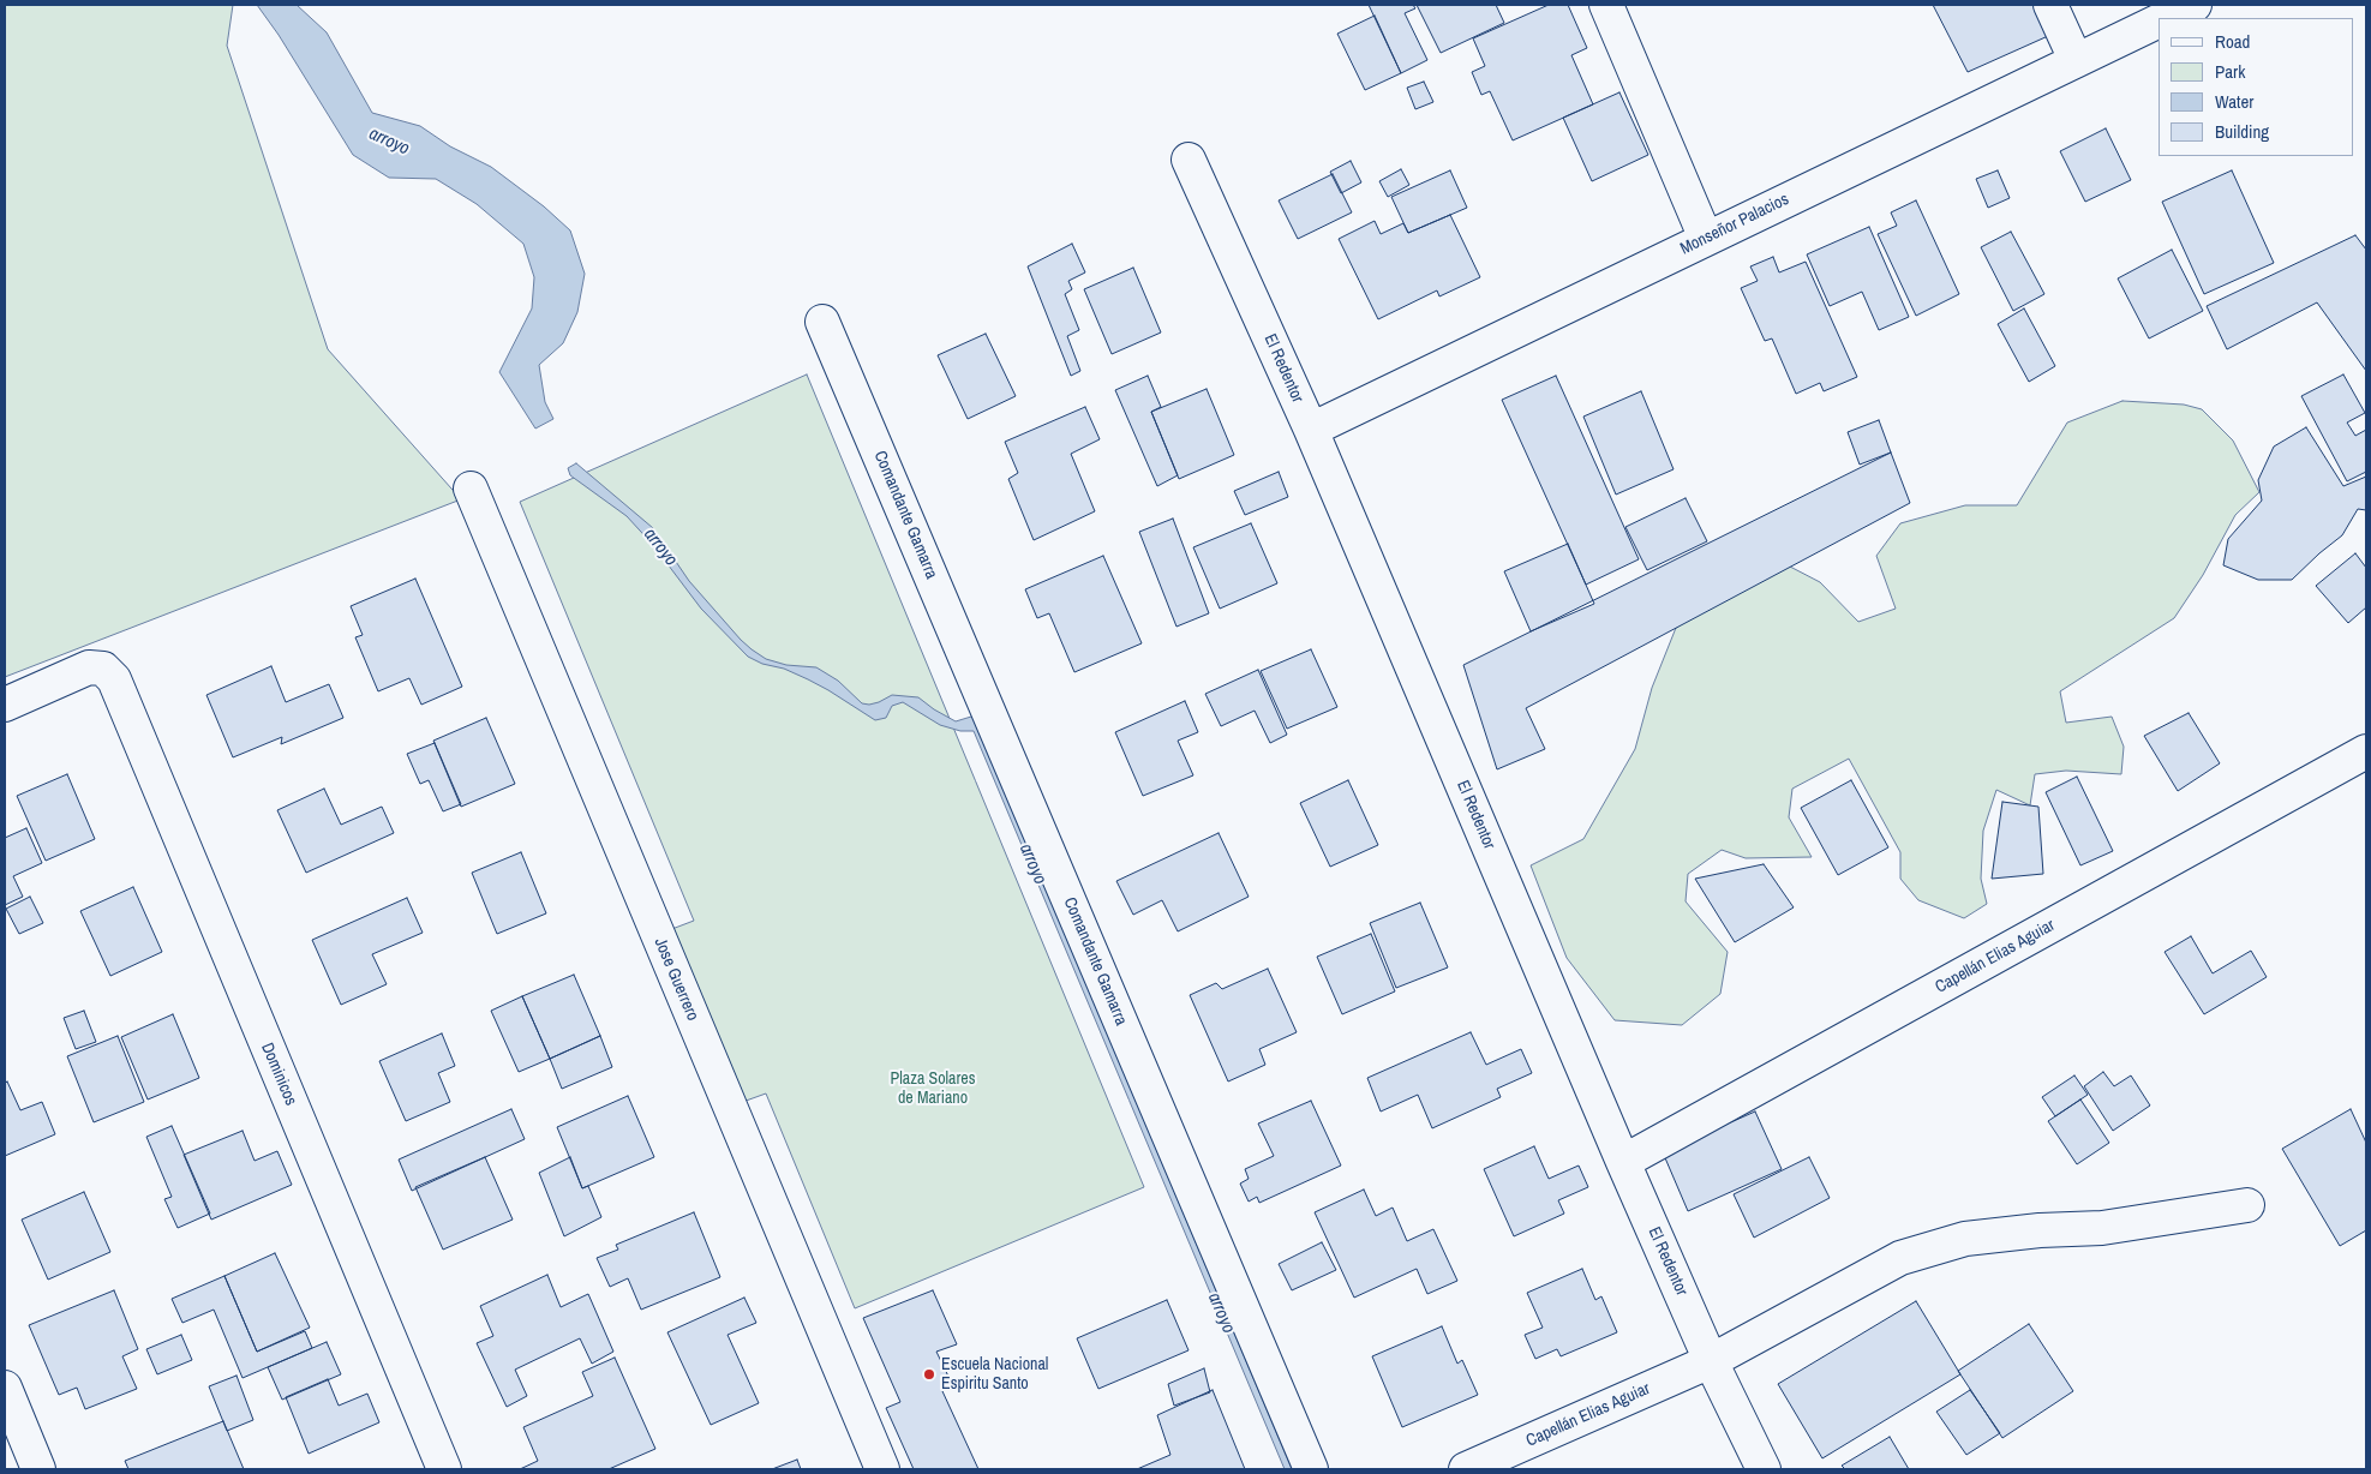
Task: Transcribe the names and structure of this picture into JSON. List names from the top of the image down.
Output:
{
  "streets": {
    "street": [
      "Monseñor Palacios",
      "El Redentor",
      "Comandante Gamarra",
      "Capellán Elias Aguiar",
      "Jose Guerrero",
      "Dominicos"
    ]
  },
  "crossings": [
    ["Monseñor Palacios", "El Redentor"],
    ["El Redentor", "Capellán Elias Aguiar"]
  ],
  "water": ["arroyo"],
  "parks": ["Plaza Solares de Mariano"],
  "places": ["Escuela Nacional Espiritu Santo"],
  "legend": [
    "Road",
    "Park",
    "Water",
    "Building"
  ]
}
